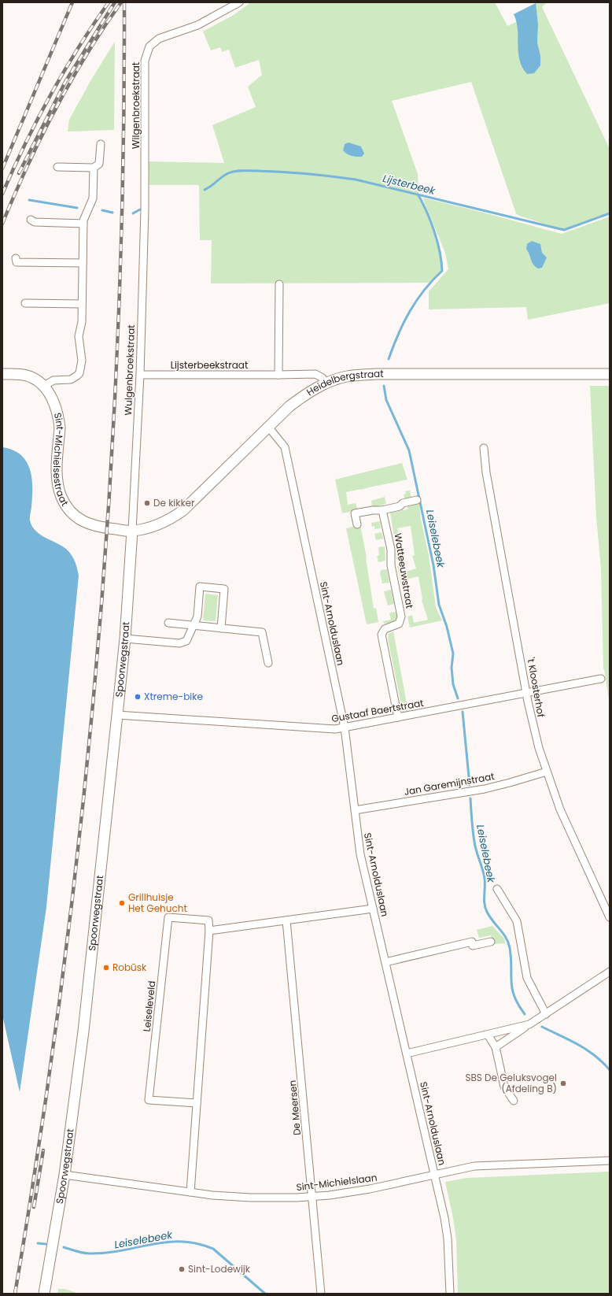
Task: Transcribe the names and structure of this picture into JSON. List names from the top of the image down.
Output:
{
  "streets": {
    "main road": ["Heidelbergstraat", "Sint-Michielsestraat", "Spoorwegstraat"],
    "street": [
      "Wilgenbroekstraat",
      "Lijsterbeekstraat",
      "Wulgenbroekstraat",
      "Watteeuwstraat",
      "Sint-Arnolduslaan",
      "'t Kloosterhof",
      "Gustaaf Baertstraat",
      "Jan Garemijnstraat",
      "Leiseleveld",
      "De Meersen",
      "Sint-Michielslaan"
    ]
  },
  "crossings": [
    ["Wilgenbroekstraat", "Wulgenbroekstraat"],
    ["Lijsterbeekstraat", "Wulgenbroekstraat"],
    ["Lijsterbeekstraat", "Heidelbergstraat"],
    ["Wulgenbroekstraat", "Heidelbergstraat"],
    ["Wulgenbroekstraat", "Sint-Michielsestraat"],
    ["Wulgenbroekstraat", "Spoorwegstraat"],
    ["Heidelbergstraat", "Sint-Michielsestraat"],
    ["Heidelbergstraat", "Sint-Arnolduslaan"],
    ["Heidelbergstraat", "Spoorwegstraat"],
    ["Sint-Michielsestraat", "Spoorwegstraat"],
    ["Watteeuwstraat", "Gustaaf Baertstraat"],
    ["Sint-Arnolduslaan", "Gustaaf Baertstraat"],
    ["Sint-Arnolduslaan", "Jan Garemijnstraat"],
    ["Sint-Arnolduslaan", "Sint-Michielslaan"],
    ["Spoorwegstraat", "Gustaaf Baertstraat"],
    ["Spoorwegstraat", "Sint-Michielslaan"],
    ["'t Kloosterhof", "Gustaaf Baertstraat"],
    ["'t Kloosterhof", "Jan Garemijnstraat"],
    ["De Meersen", "Sint-Michielslaan"]
  ],
  "water": ["Lijsterbeek", "Leiselebeek"],
  "places": [
    "De kikker",
    "Xtreme-bike",
    "Grillhuisje Het Gehucht",
    "Robūsk",
    "SBS De Geluksvogel (Afdeling B)",
    "Sint-Lodewijk"
  ]
}
